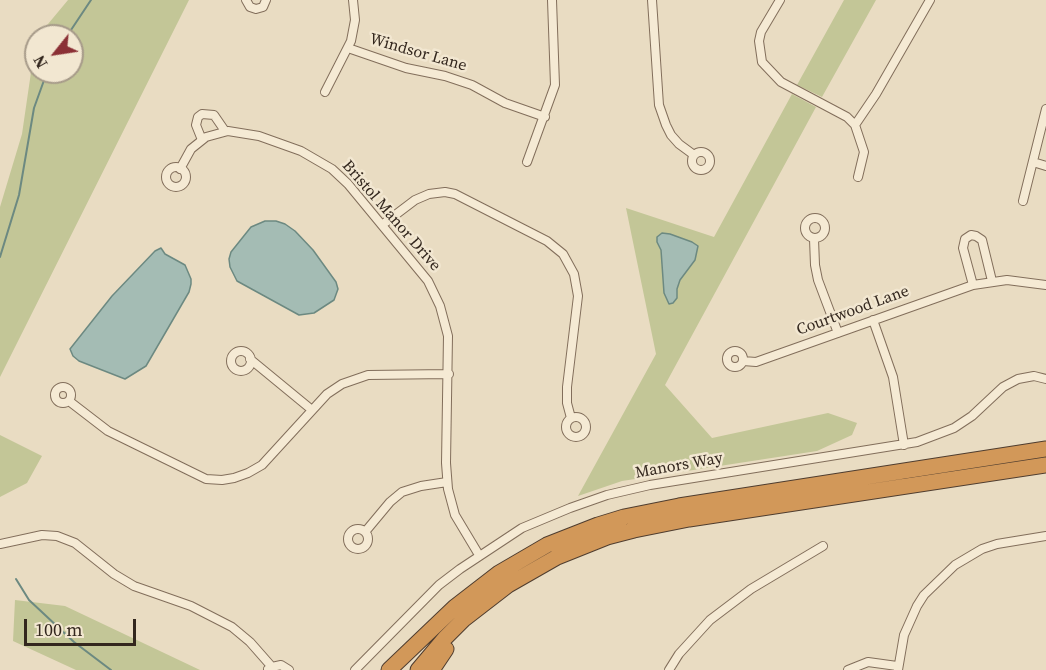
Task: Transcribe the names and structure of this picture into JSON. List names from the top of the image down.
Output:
{
  "streets": {
    "street": [
      "Windsor Lane",
      "Bristol Manor Drive",
      "Courtwood Lane",
      "Manors Way"
    ]
  },
  "crossings": [
    ["Bristol Manor Drive", "Manors Way"]
  ],
  "scale_bar": "100 m",
  "north": "bottom left"
}
